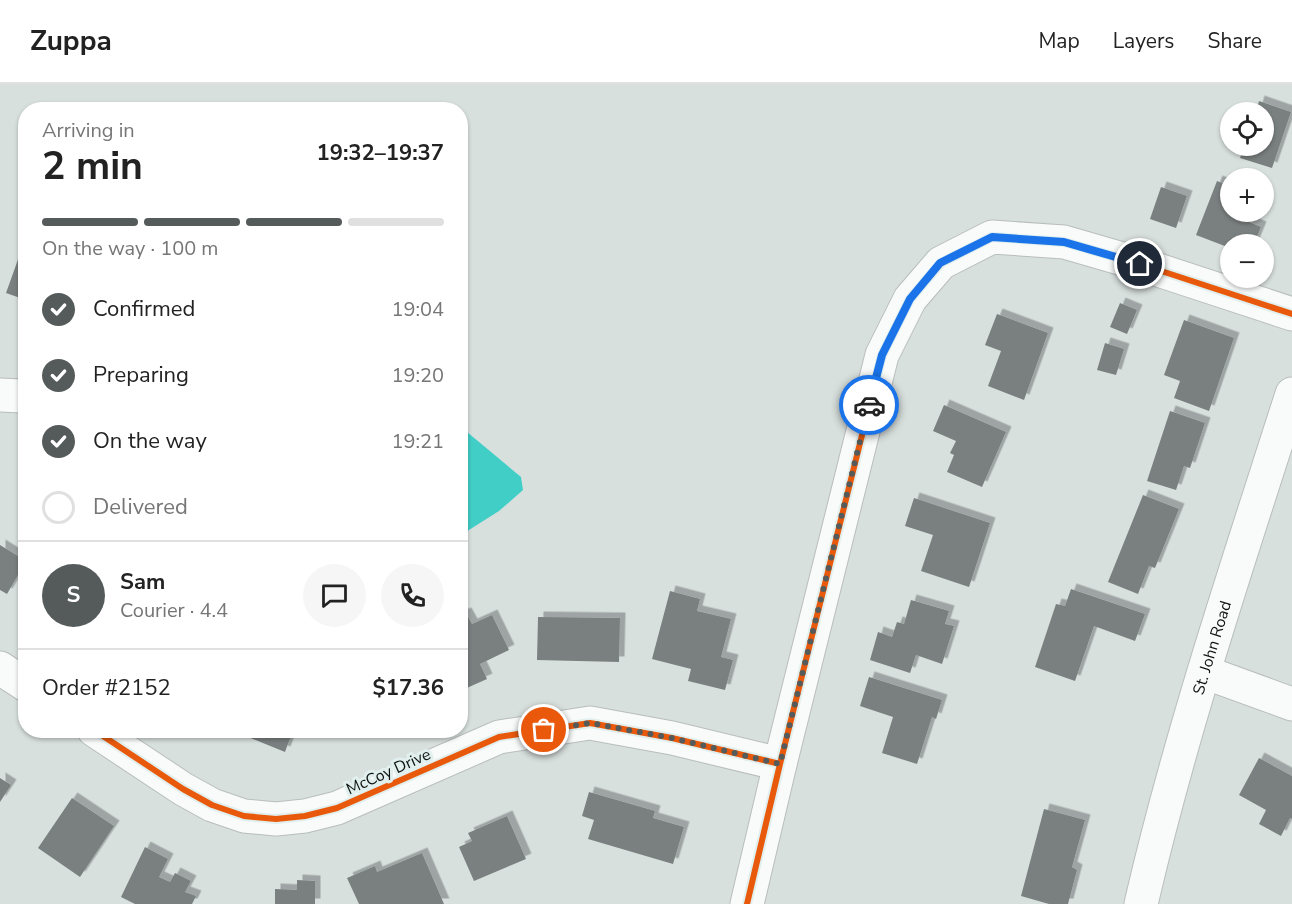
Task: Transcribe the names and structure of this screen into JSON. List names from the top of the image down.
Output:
{
  "streets": {
    "street": ["St. John Road", "McCoy Drive"]
  },
  "page": {
    "header": "Zuppa",
    "nav": ["Map", "Layers", "Share"],
    "map_buttons": ["+", "−"],
    "heading": ["2 min", "Arriving in", "19:32–19:37"],
    "panel": [
      "Sam",
      "Courier · 4.4",
      "Order #2152",
      "$17.36"
    ],
    "bar": "On the way · 100 m",
    "list": [
      ["Confirmed", "19:04"],
      ["Preparing", "19:20"],
      ["On the way", "19:21"],
      "Delivered"
    ],
    "round": "S"
  }
}
